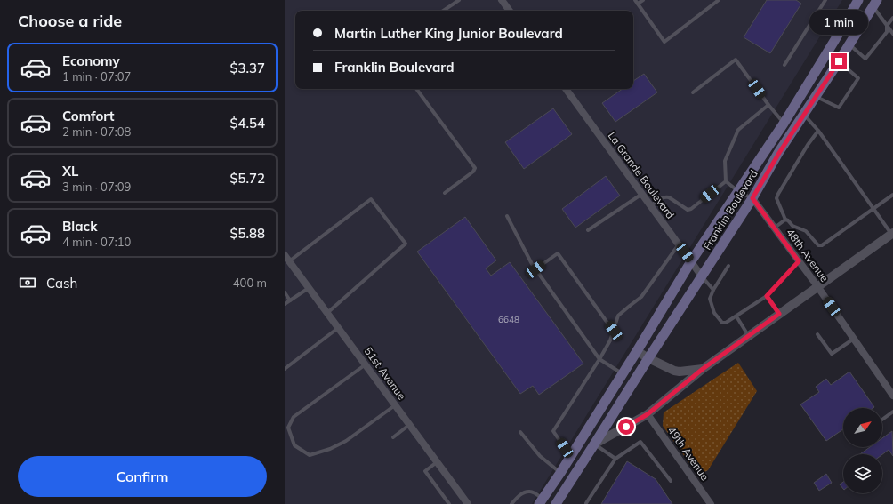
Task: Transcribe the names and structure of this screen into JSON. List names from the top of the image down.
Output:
{
  "streets": {
    "main road": ["Franklin Boulevard"],
    "street": [
      "La Grande Boulevard",
      "48th Avenue",
      "51st Avenue",
      "49th Avenue"
    ]
  },
  "crossings": [
    ["La Grande Boulevard", "Franklin Boulevard"],
    ["Franklin Boulevard", "48th Avenue"]
  ],
  "house_numbers": ["6648"],
  "north": "top right",
  "page": {
    "heading": "Choose a ride",
    "bubble": "1 min",
    "banner": ["Martin Luther King Junior Boulevard", "Franklin Boulevard"],
    "list": [
      {
        "name": "Economy",
        "note": "1 min · 07:07",
        "value": "$3.37"
      },
      {
        "name": "Comfort",
        "note": "2 min · 07:08",
        "value": "$4.54"
      },
      {
        "name": "XL",
        "note": "3 min · 07:09",
        "value": "$5.72"
      },
      {
        "name": "Black",
        "note": "4 min · 07:10",
        "value": "$5.88"
      }
    ],
    "pay": ["Cash", "400 m"],
    "buttons": "Confirm"
  }
}
